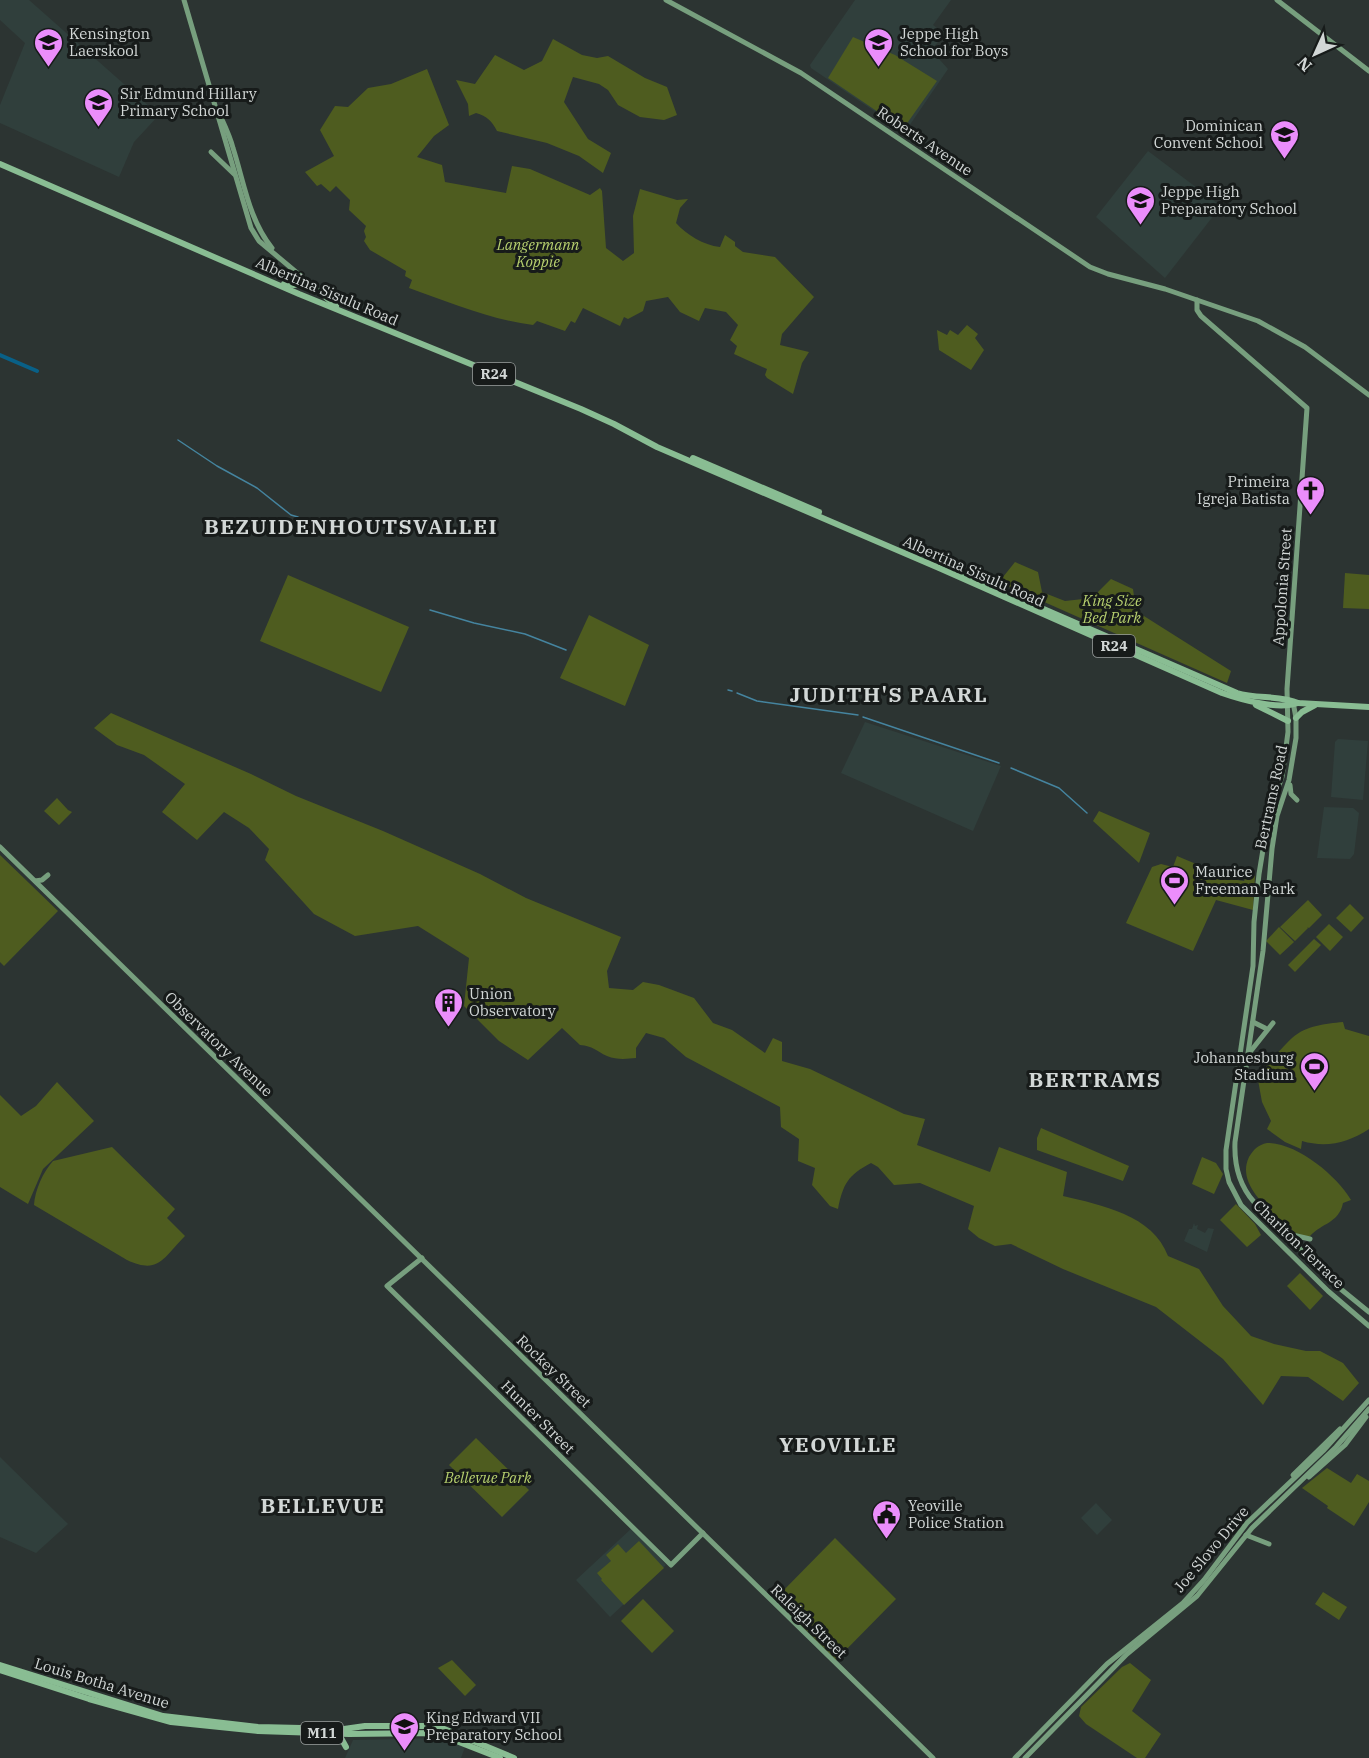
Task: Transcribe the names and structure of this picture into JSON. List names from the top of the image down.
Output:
{
  "streets": {
    "main road": [
      "Roberts Avenue",
      "Albertina Sisulu Road",
      "R24",
      "Appolonia Street",
      "Bertrams Road",
      "Observatory Avenue",
      "Charlton Terrace",
      "Rockey Street",
      "Hunter Street",
      "Joe Slovo Drive",
      "Raleigh Street",
      "Louis Botha Avenue",
      "M11"
    ]
  },
  "crossings": [
    ["Roberts Avenue", "Appolonia Street"],
    ["Albertina Sisulu Road", "R24"],
    ["Albertina Sisulu Road", "Appolonia Street"],
    ["Albertina Sisulu Road", "Bertrams Road"],
    ["Appolonia Street", "Bertrams Road"],
    ["Bertrams Road", "Charlton Terrace"],
    ["Observatory Avenue", "Rockey Street"],
    ["Observatory Avenue", "Hunter Street"],
    ["Rockey Street", "Hunter Street"],
    ["Rockey Street", "Raleigh Street"],
    ["Hunter Street", "Raleigh Street"]
  ],
  "districts": [
    "BEZUIDENHOUTSVALLEI",
    "JUDITH'S PAARL",
    "BERTRAMS",
    "YEOVILLE",
    "BELLEVUE"
  ],
  "parks": ["Langermann Koppie", "King Size Bed Park", "Bellevue Park"],
  "places": {
    "school or university": [
      "Kensington Laerskool",
      "Jeppe High School for Boys",
      "Sir Edmund Hillary Primary School",
      "Dominican Convent School",
      "Jeppe High Preparatory School",
      "King Edward VII Preparatory School"
    ],
    "church": ["Primeira Igreja Batista"],
    "sports": ["Maurice Freeman Park", "Johannesburg Stadium"],
    "building": ["Union Observatory"],
    "public building": ["Yeoville Police Station"]
  },
  "north": "bottom left"
}
